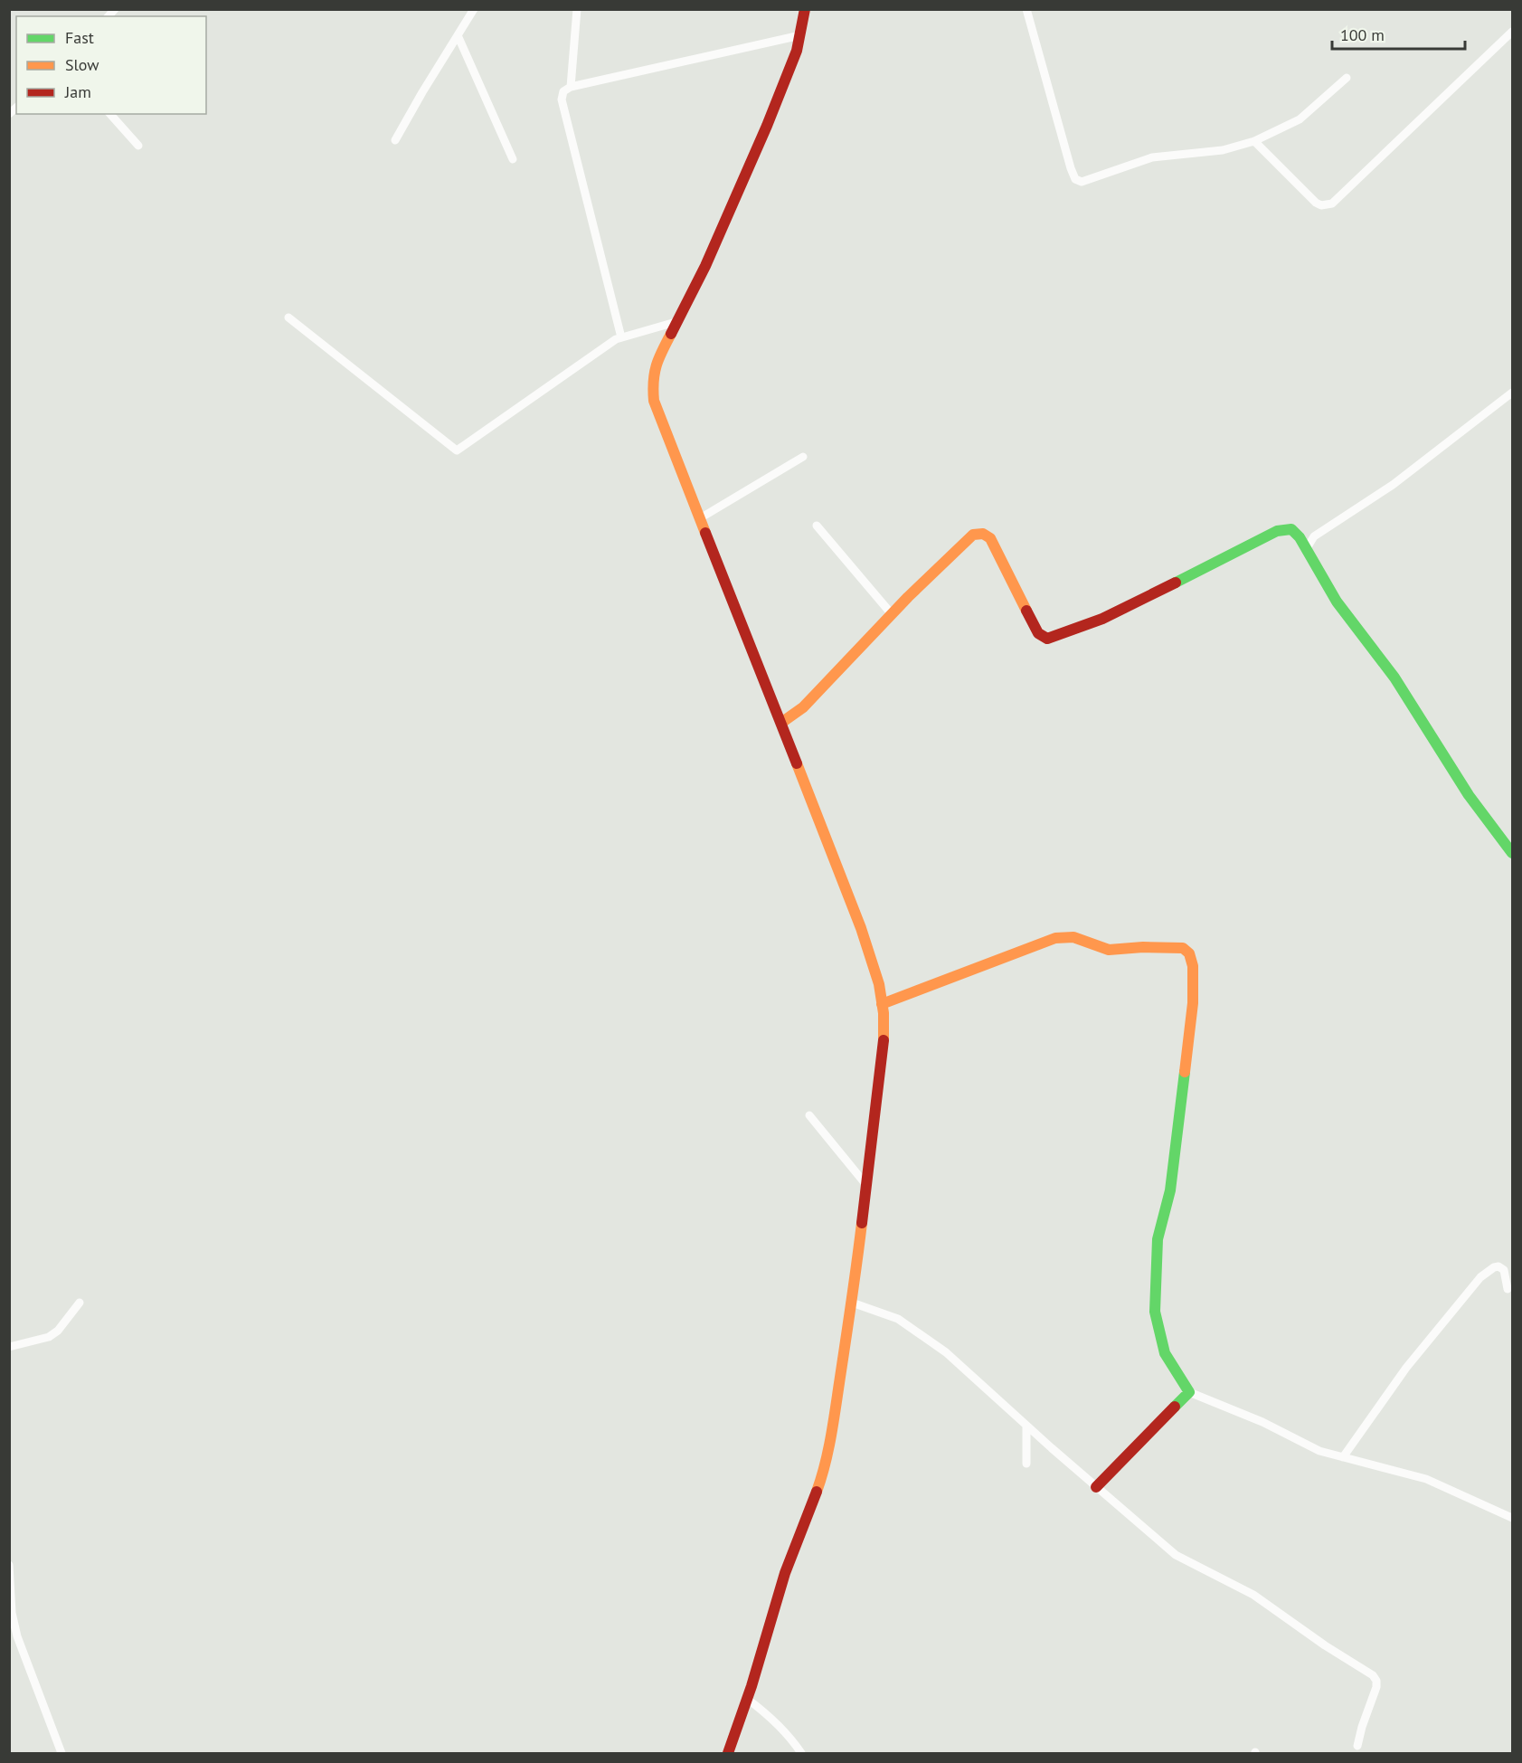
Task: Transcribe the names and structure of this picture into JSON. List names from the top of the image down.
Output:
{
  "legend": ["Fast", "Slow", "Jam"],
  "scale_bar": "100 m"
}
